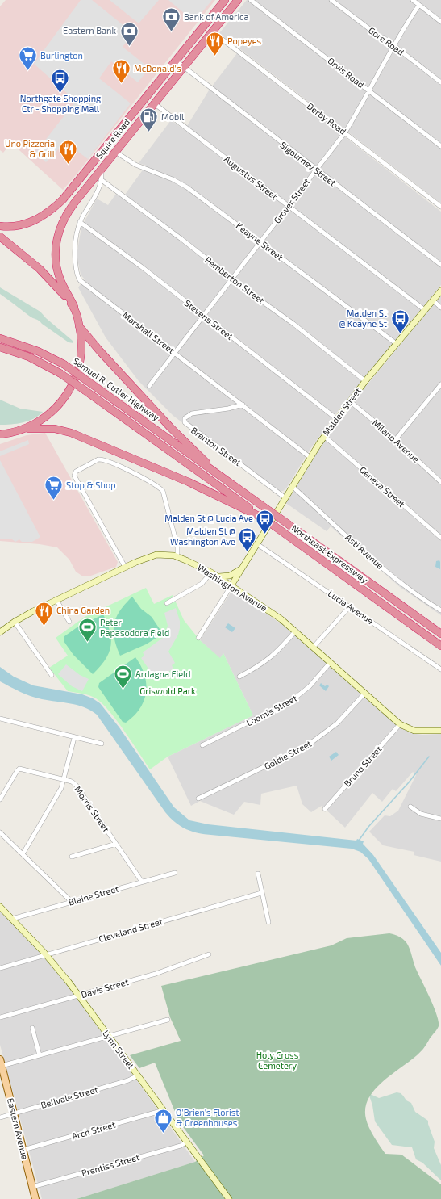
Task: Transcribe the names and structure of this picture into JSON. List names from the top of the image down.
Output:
{
  "streets": {
    "highway": ["Squire Road", "Samuel R. Cutler Highway", "Northeast Expressway"],
    "main road": ["Eastern Avenue"],
    "street": [
      "Gore Road",
      "Orvis Road",
      "Derby Road",
      "Sigourney Street",
      "Augustus Street",
      "Grover Street",
      "Keayne Street",
      "Pemberton Street",
      "Stevens Street",
      "Marshall Street",
      "Malden Street",
      "Milano Avenue",
      "Brenton Street",
      "Geneva Street",
      "Asti Avenue",
      "Washington Avenue",
      "Lucia Avenue",
      "Loomis Street",
      "Goldie Street",
      "Bruno Street",
      "Morris Street",
      "Blaine Street",
      "Cleveland Street",
      "Davis Street",
      "Lynn Street",
      "Bellvale Street",
      "Arch Street",
      "Prentiss Street"
    ]
  },
  "crossings": [
    ["Gore Road", "Grover Street"],
    ["Orvis Road", "Grover Street"],
    ["Derby Road", "Squire Road"],
    ["Derby Road", "Grover Street"],
    ["Squire Road", "Sigourney Street"],
    ["Squire Road", "Augustus Street"],
    ["Squire Road", "Keayne Street"],
    ["Squire Road", "Marshall Street"],
    ["Sigourney Street", "Grover Street"],
    ["Augustus Street", "Grover Street"],
    ["Augustus Street", "Malden Street"],
    ["Grover Street", "Keayne Street"],
    ["Grover Street", "Pemberton Street"],
    ["Grover Street", "Stevens Street"],
    ["Grover Street", "Marshall Street"],
    ["Keayne Street", "Malden Street"],
    ["Pemberton Street", "Marshall Street"],
    ["Pemberton Street", "Malden Street"],
    ["Stevens Street", "Marshall Street"],
    ["Stevens Street", "Malden Street"],
    ["Marshall Street", "Malden Street"],
    ["Marshall Street", "Brenton Street"],
    ["Samuel R. Cutler Highway", "Northeast Expressway"],
    ["Malden Street", "Milano Avenue"],
    ["Malden Street", "Brenton Street"],
    ["Malden Street", "Geneva Street"],
    ["Malden Street", "Asti Avenue"],
    ["Malden Street", "Washington Avenue"],
    ["Malden Street", "Lucia Avenue"],
    ["Washington Avenue", "Loomis Street"],
    ["Washington Avenue", "Goldie Street"],
    ["Washington Avenue", "Bruno Street"],
    ["Morris Street", "Blaine Street"],
    ["Blaine Street", "Lynn Street"],
    ["Cleveland Street", "Lynn Street"],
    ["Davis Street", "Lynn Street"],
    ["Lynn Street", "Bellvale Street"],
    ["Lynn Street", "Arch Street"],
    ["Lynn Street", "Prentiss Street"],
    ["Bellvale Street", "Eastern Avenue"],
    ["Eastern Avenue", "Arch Street"],
    ["Eastern Avenue", "Prentiss Street"]
  ],
  "parks": ["Griswold Park", "Holy Cross Cemetery"],
  "places": {
    "bank": ["Bank of America", "Eastern Bank"],
    "restaurant": [
      "Popeyes",
      "McDonald's",
      "Uno Pizzeria & Grill",
      "China Garden"
    ],
    "supermarket": ["Burlington", "Stop & Shop"],
    "bus stop": [
      "Northgate Shopping Ctr - Shopping Mall",
      "Malden St @ Keayne St",
      "Malden St @ Lucia Ave",
      "Malden St @ Washington Ave"
    ],
    "fuel station": ["Mobil"],
    "sports": ["Peter Papasodora Field", "Ardagna Field"],
    "shop": ["O'Brien's Florist & Greenhouses"]
  }
}
